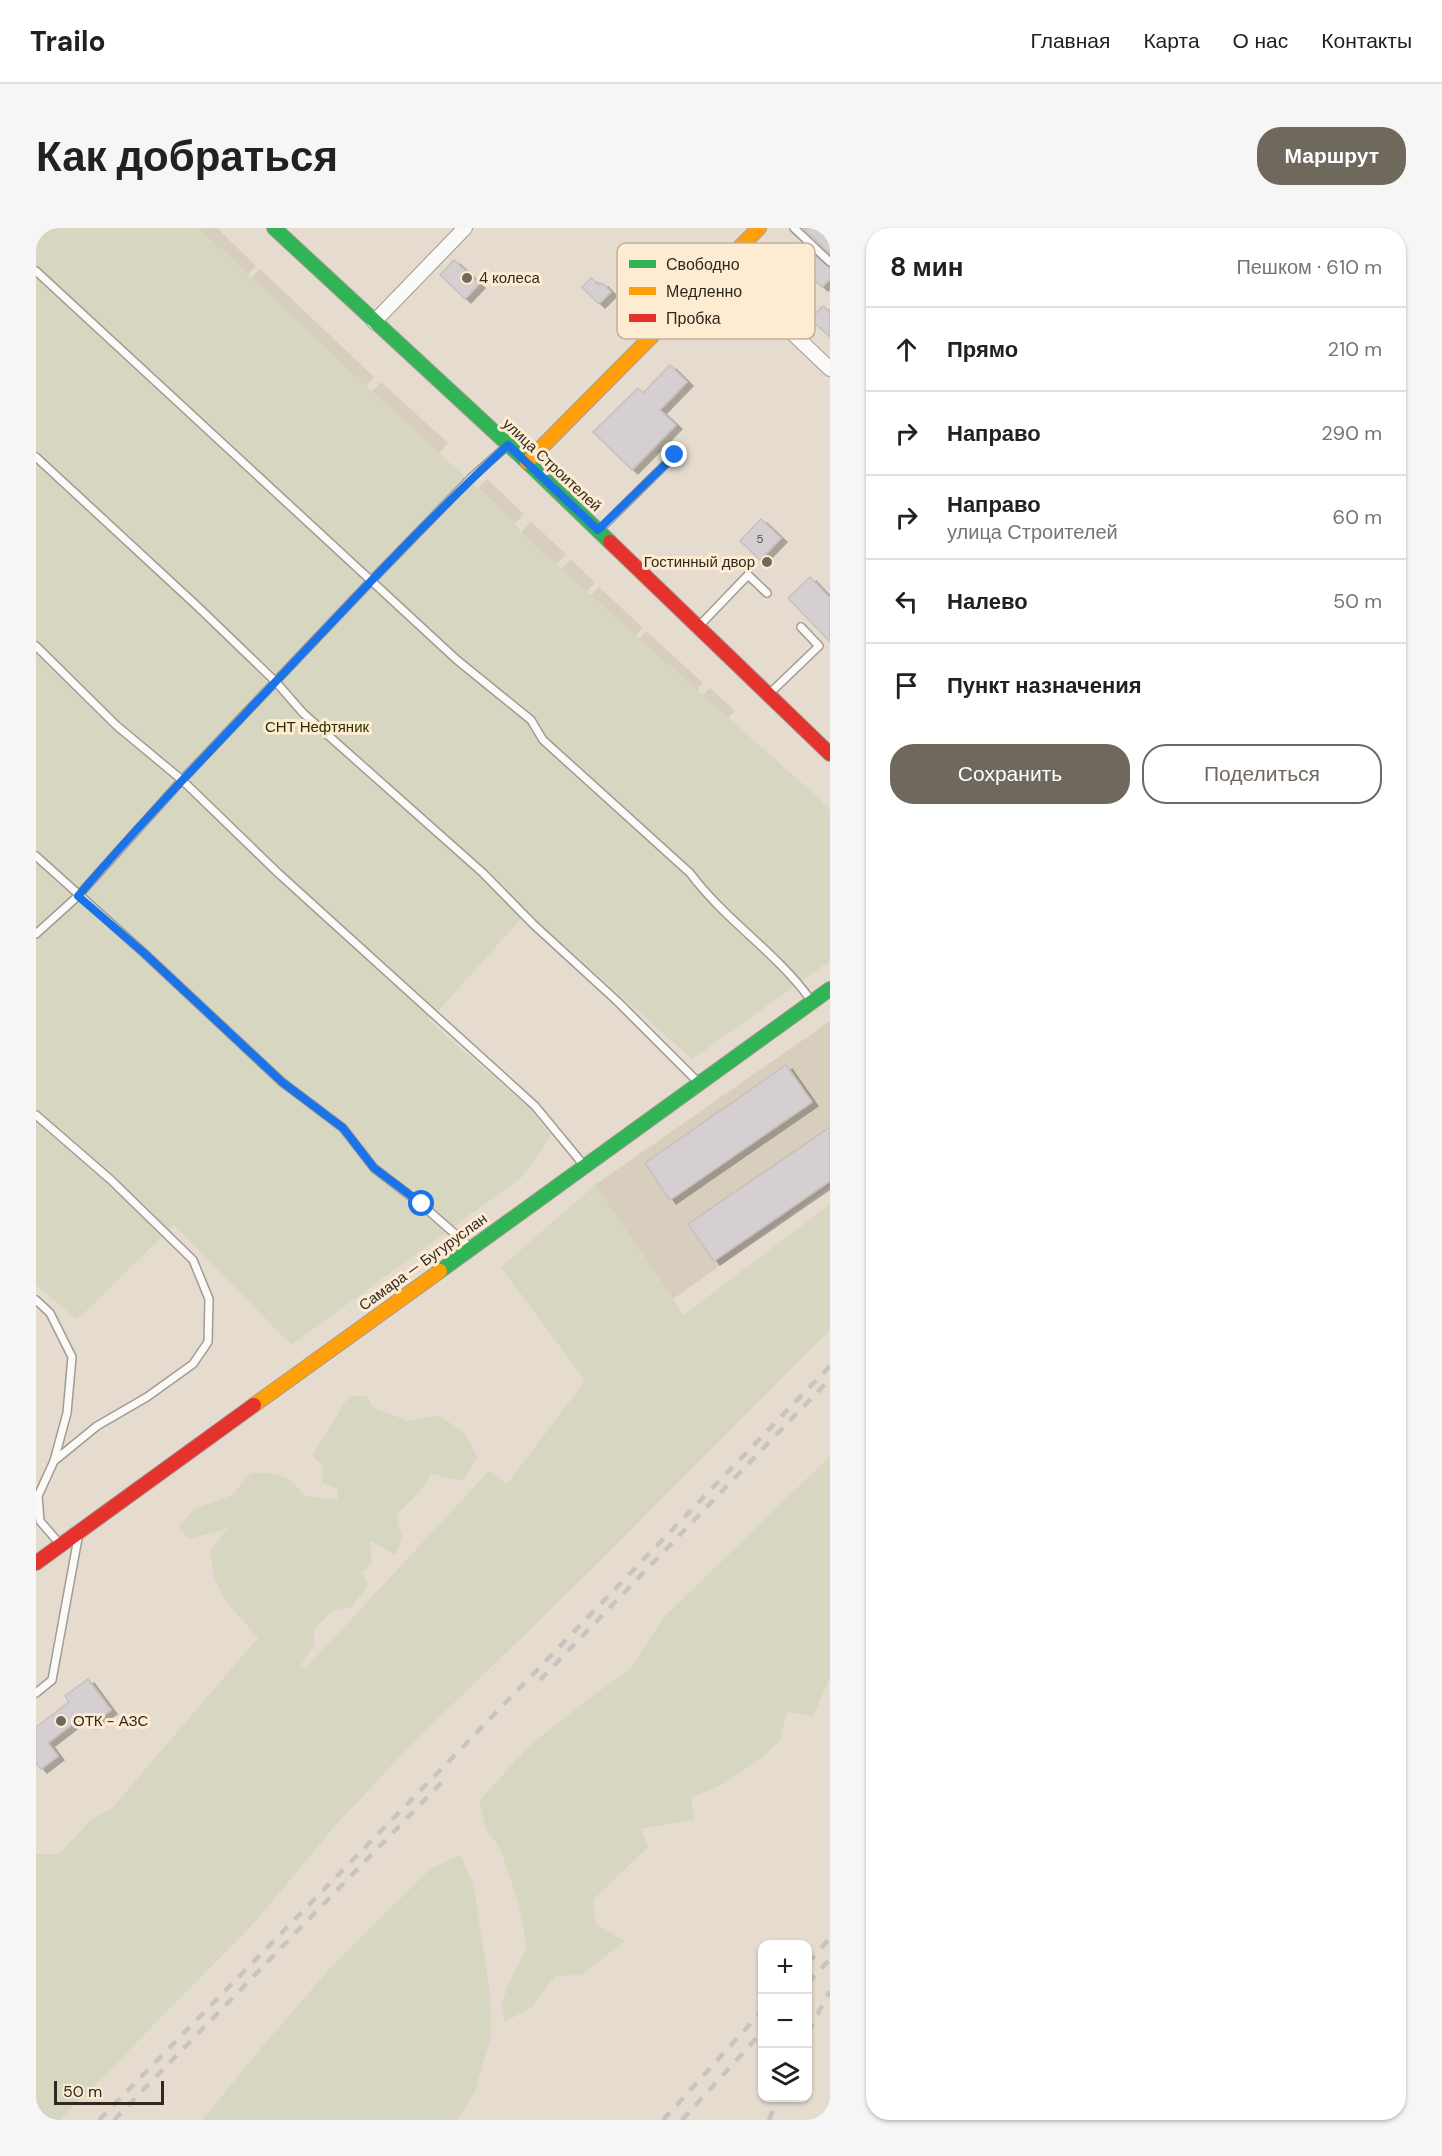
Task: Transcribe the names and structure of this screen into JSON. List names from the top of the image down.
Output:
{
  "streets": {
    "street": ["улица Строителей", "Самара — Бугуруслан"]
  },
  "parks": ["СНТ Нефтяник"],
  "places": ["4 колеса", "Гостинный двор", "ОТК - АЗС"],
  "house_numbers": ["5"],
  "legend": ["Свободно", "Медленно", "Пробка"],
  "scale_bar": "50 m",
  "page": {
    "header": "Trailo",
    "nav": [
      "Главная",
      "Карта",
      "О нас",
      "Контакты"
    ],
    "buttons": [
      "Маршрут",
      ["Сохранить", "Поделиться"]
    ],
    "title": "Как добраться",
    "heading": ["8 мин", "Пешком · 610 m"],
    "list": [
      ["Прямо", "210 m"],
      ["Направо", "290 m"],
      ["Направо", "улица Строителей", "60 m"],
      ["Налево", "50 m"],
      "Пункт назначения"
    ],
    "map_buttons": ["+", "−"],
    "scale": "50 m"
  }
}
